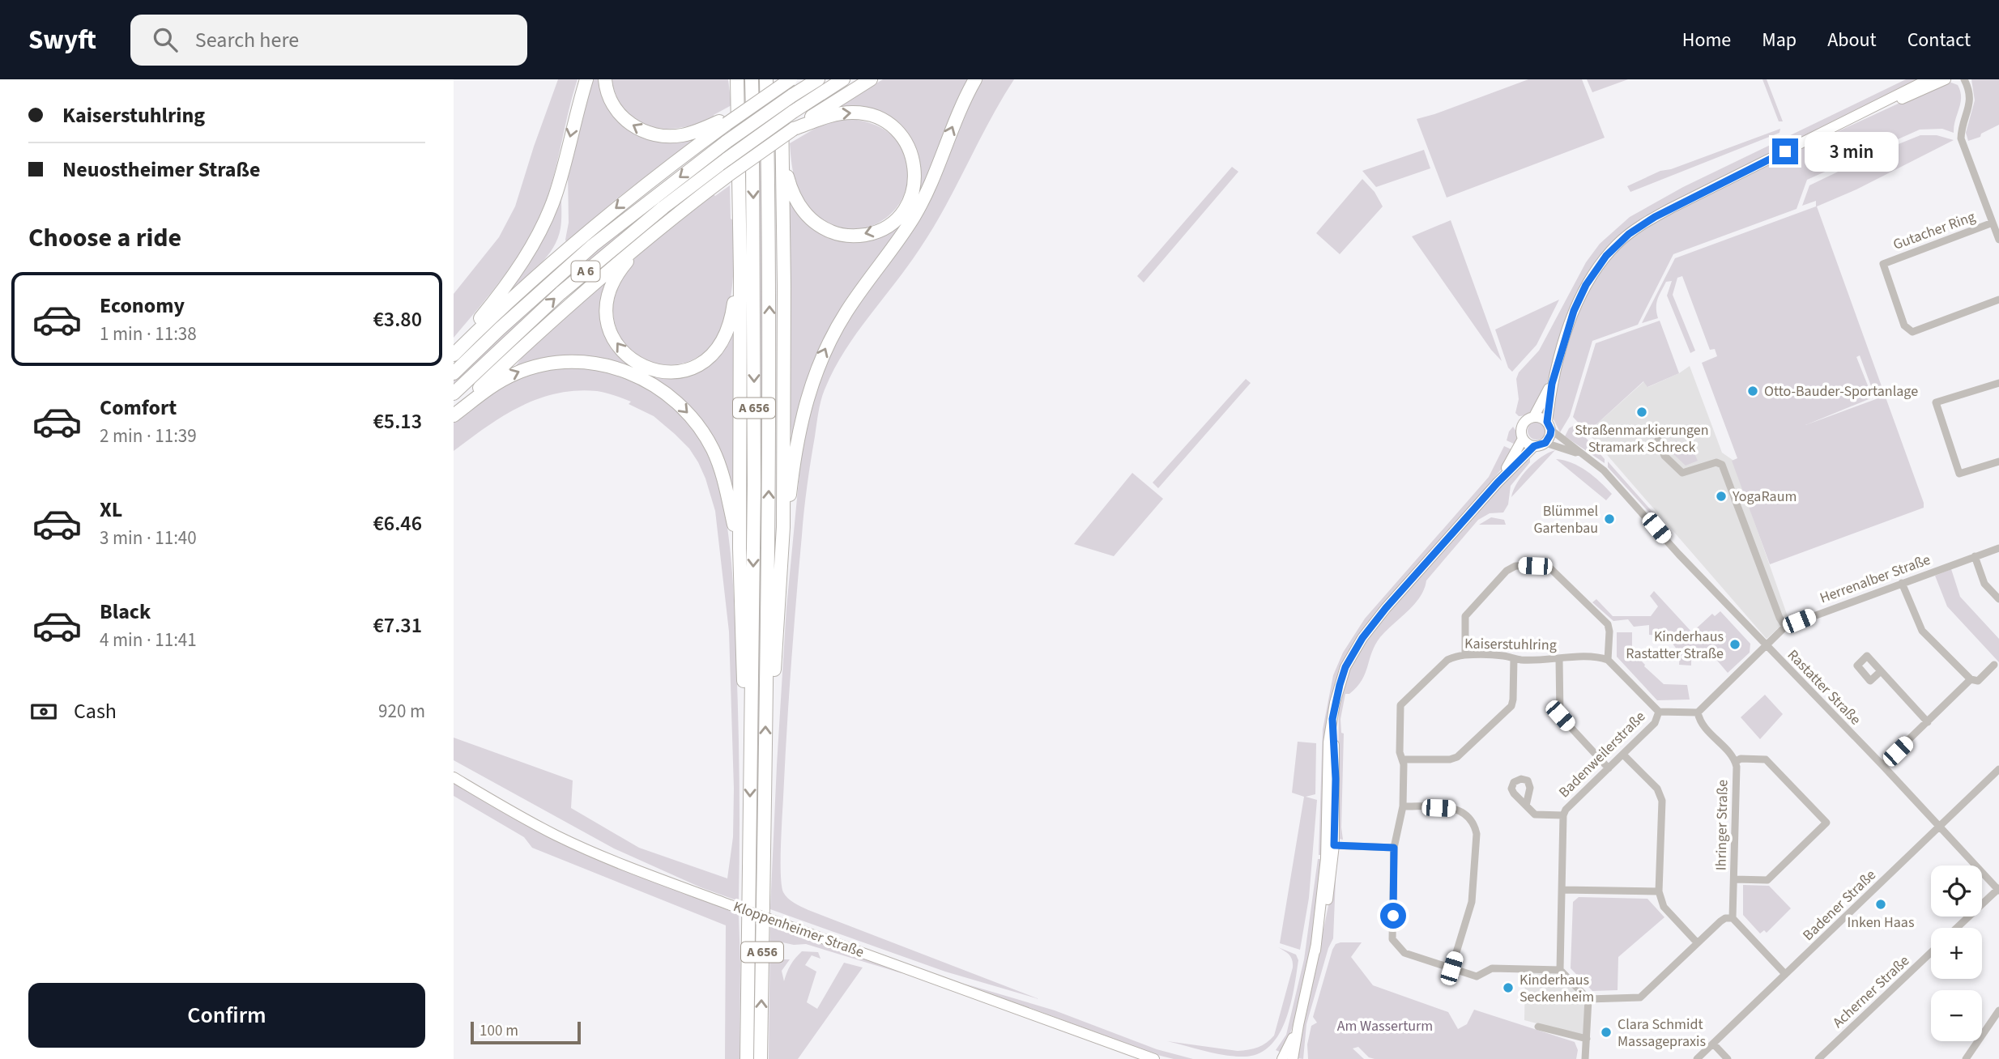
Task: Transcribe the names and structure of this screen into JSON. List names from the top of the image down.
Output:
{
  "streets": {
    "highway": ["A 6", "A 656"],
    "main road": ["Kloppenheimer Straße"],
    "street": [
      "Gutacher Ring",
      "Herrenalber Straße",
      "Kaiserstuhlring",
      "Rastatter Straße",
      "Badenweilerstraße",
      "Ihringer Straße",
      "Badener Straße",
      "Acherner Straße"
    ]
  },
  "crossings": [
    ["Herrenalber Straße", "Rastatter Straße"],
    ["Kaiserstuhlring", "Badenweilerstraße"],
    ["Rastatter Straße", "Badener Straße"],
    ["Badenweilerstraße", "Ihringer Straße"]
  ],
  "parks": ["Am Wasserturm"],
  "places": [
    "Otto-Bauder-Sportanlage",
    "Straßenmarkierungen Stramark Schreck",
    "YogaRaum",
    "Blümmel Gartenbau",
    "Kinderhaus Rastatter Straße",
    "Inken Haas",
    "Kinderhaus Seckenheim",
    "Clara Schmidt Massagepraxis"
  ],
  "scale_bar": "100 m",
  "page": {
    "header": "Swyft",
    "search": "Search here",
    "nav": [
      "Home",
      "Map",
      "About",
      "Contact"
    ],
    "banner": ["Kaiserstuhlring", "Neuostheimer Straße"],
    "bubble": "3 min",
    "heading": "Choose a ride",
    "list": [
      {
        "name": "Economy",
        "note": "1 min · 11:38",
        "value": "€3.80"
      },
      {
        "name": "Comfort",
        "note": "2 min · 11:39",
        "value": "€5.13"
      },
      {
        "name": "XL",
        "note": "3 min · 11:40",
        "value": "€6.46"
      },
      {
        "name": "Black",
        "note": "4 min · 11:41",
        "value": "€7.31"
      }
    ],
    "pay": ["Cash", "920 m"],
    "map_buttons": ["+", "−"],
    "buttons": "Confirm",
    "scale": "100 m"
  }
}
